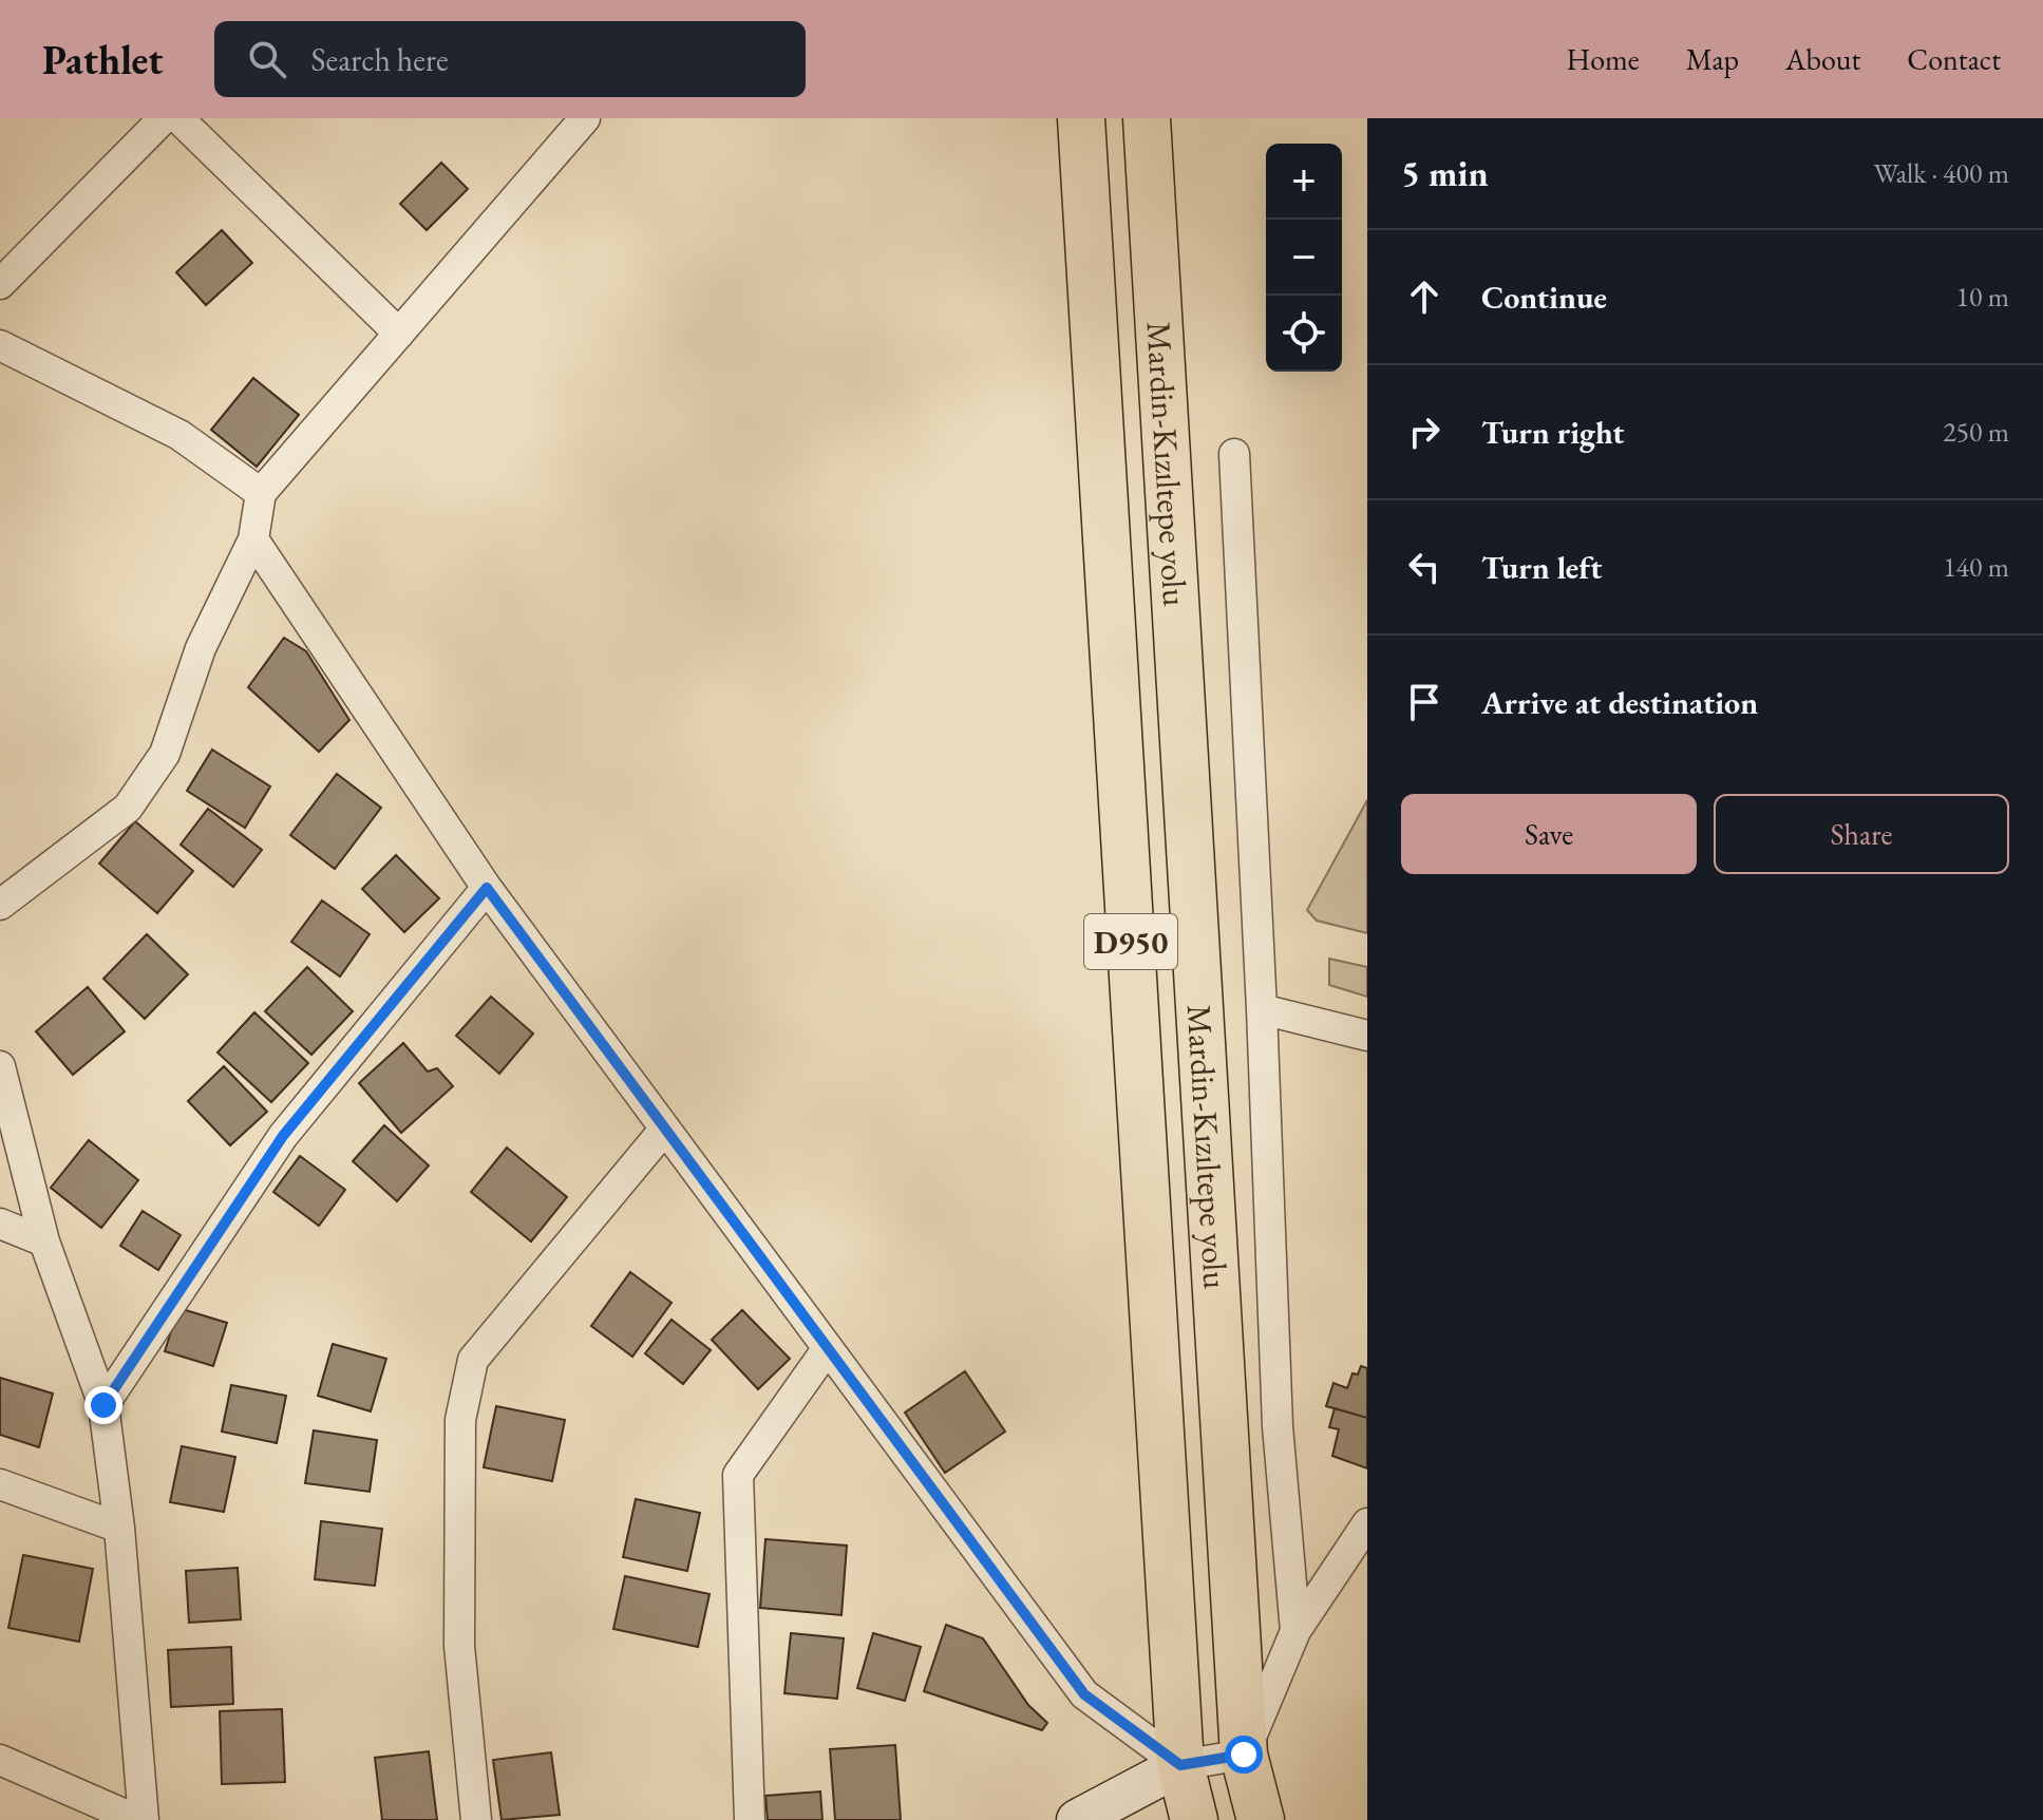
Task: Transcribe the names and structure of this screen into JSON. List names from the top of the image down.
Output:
{
  "streets": {
    "highway": ["Mardin-Kızıltepe yolu", "D950"]
  },
  "page": {
    "header": "Pathlet",
    "search": "Search here",
    "nav": [
      "Home",
      "Map",
      "About",
      "Contact"
    ],
    "heading": ["5 min", "Walk · 400 m"],
    "map_buttons": ["+", "−"],
    "list": [
      ["Continue", "10 m"],
      ["Turn right", "250 m"],
      ["Turn left", "140 m"],
      "Arrive at destination"
    ],
    "buttons": ["Save", "Share"]
  }
}
